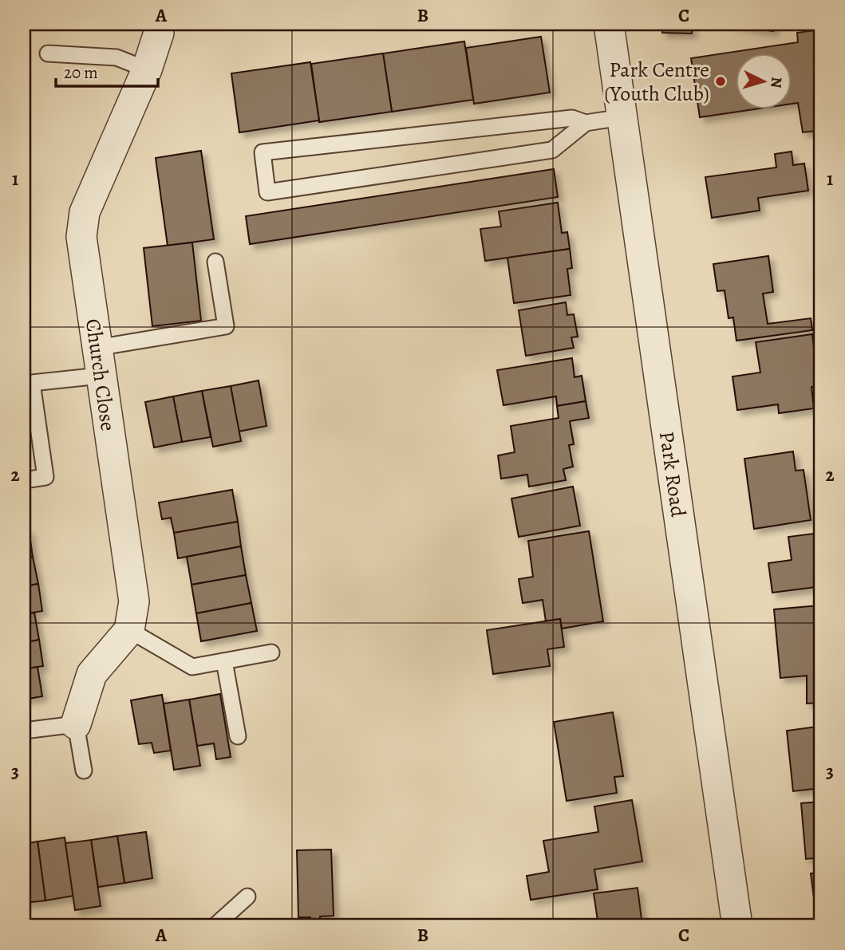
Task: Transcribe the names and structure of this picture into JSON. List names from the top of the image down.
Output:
{
  "streets": {
    "street": ["Church Close", "Park Road"]
  },
  "places": ["Park Centre (Youth Club)"],
  "scale_bar": "20 m",
  "north": "right",
  "grid": {
    "columns": ["A", "B", "C"],
    "rows": ["1", "2", "3"]
  }
}
